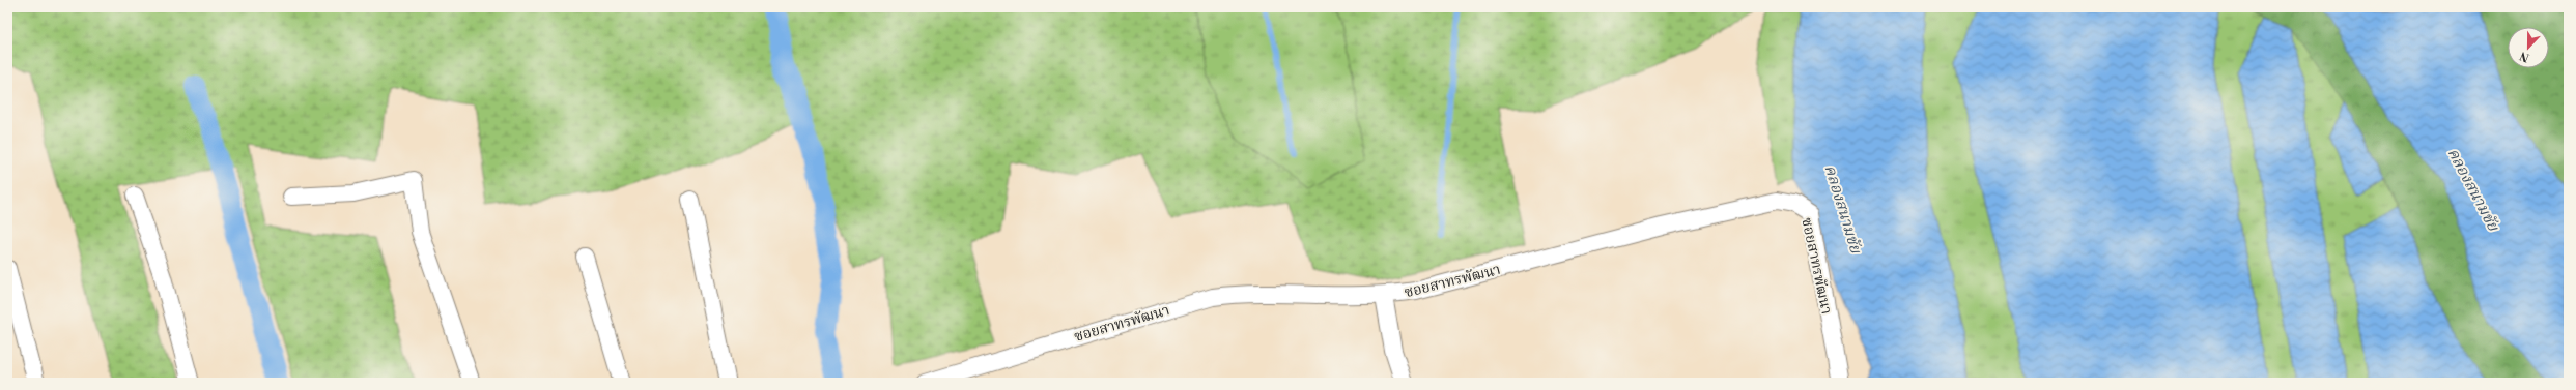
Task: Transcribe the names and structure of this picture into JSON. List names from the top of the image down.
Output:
{
  "streets": {
    "street": ["ซอยสาทรพัฒนา"]
  },
  "water": ["คลองสนามชัย"],
  "north": "bottom"
}
